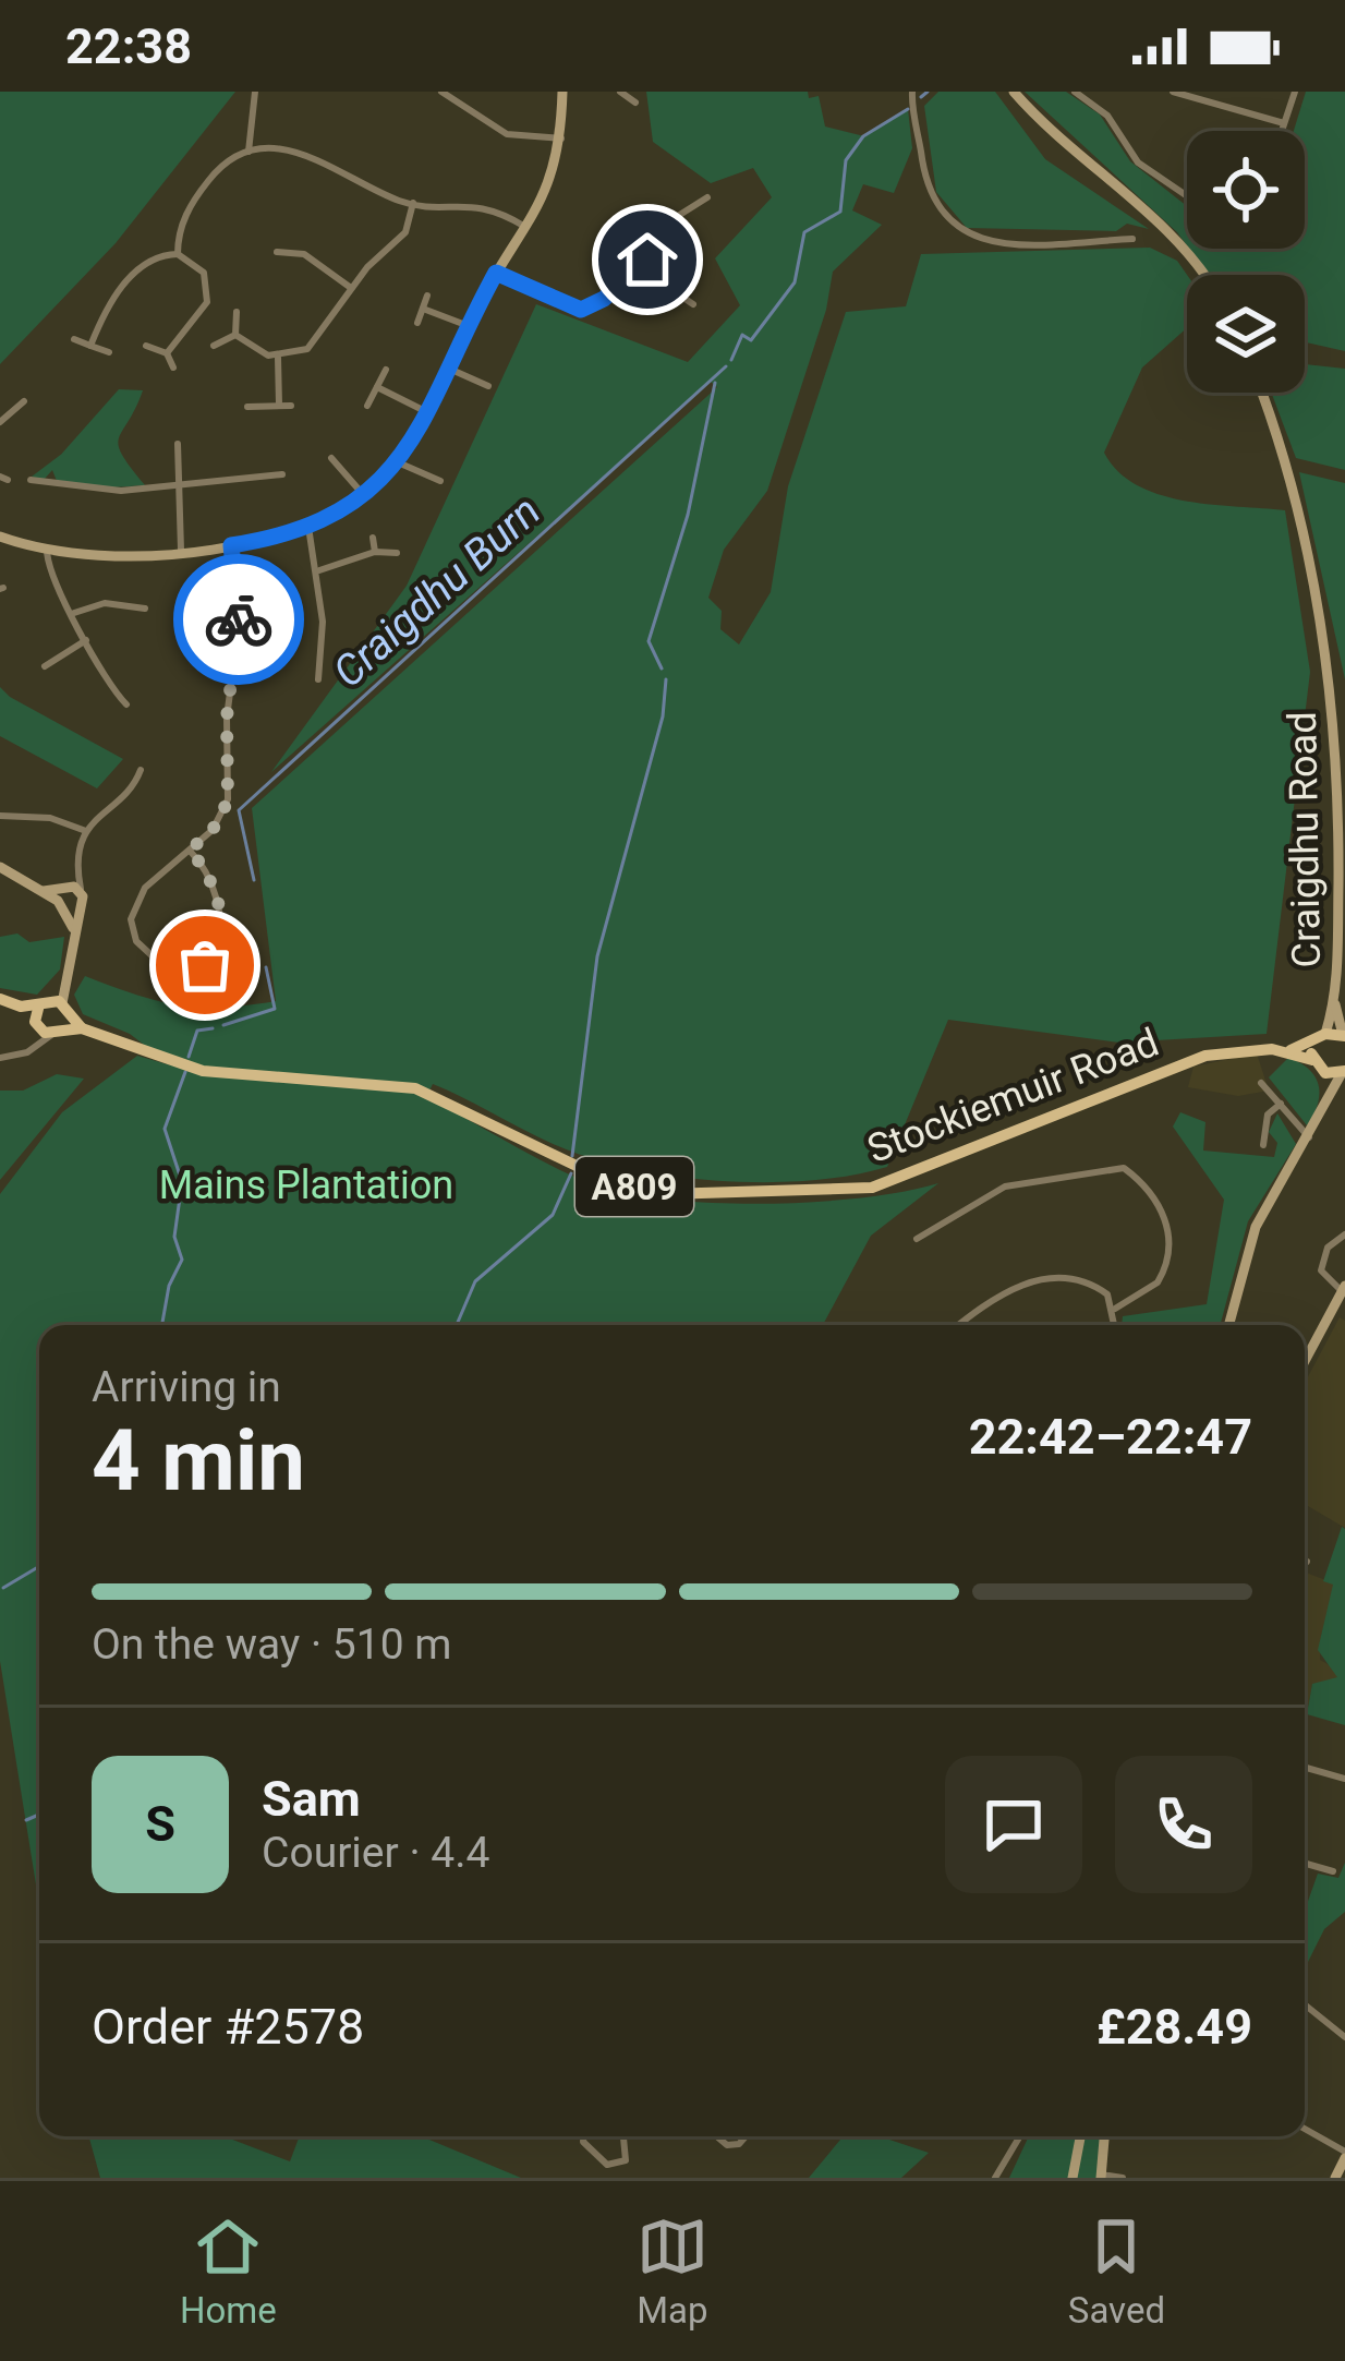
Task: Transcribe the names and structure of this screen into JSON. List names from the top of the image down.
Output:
{
  "streets": {
    "main road": ["Craigdhu Road", "Stockiemuir Road", "A809"]
  },
  "crossings": [
    ["Craigdhu Road", "Stockiemuir Road"]
  ],
  "water": ["Craigdhu Burn"],
  "parks": ["Mains Plantation"],
  "page": {
    "status": "22:38",
    "heading": ["4 min", "Arriving in", "22:42–22:47"],
    "panel": [
      "Sam",
      "Courier · 4.4",
      "Order #2578",
      "£28.49"
    ],
    "bar": "On the way · 510 m",
    "round": "S",
    "tabs": ["Home", "Map", "Saved"]
  }
}
